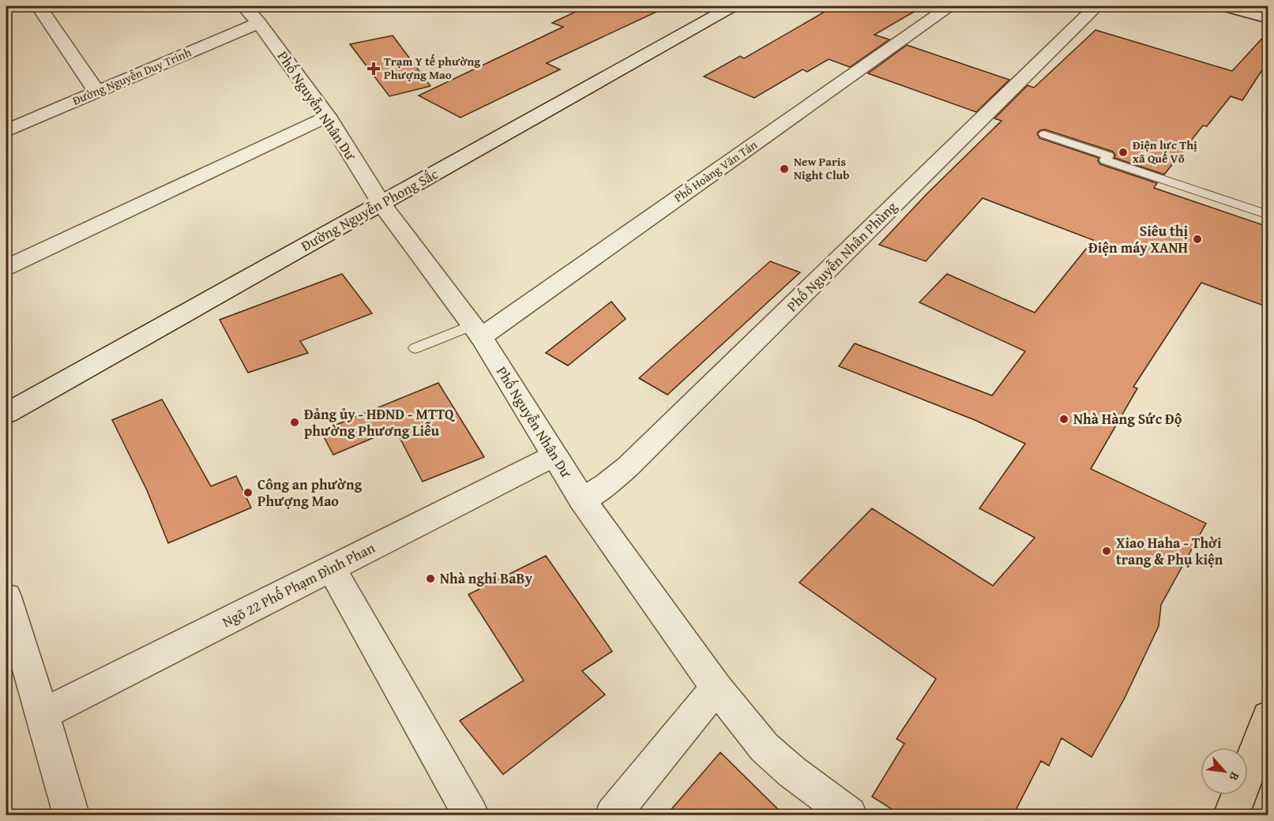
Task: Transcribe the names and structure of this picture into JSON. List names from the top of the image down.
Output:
{
  "streets": {
    "street": [
      "Đường Nguyễn Duy Trinh",
      "Phố Nguyễn Nhân Dư",
      "Phố Hoàng Văn Tán",
      "Đường Nguyễn Phong Sắc",
      "Phố Nguyễn Nhân Phùng",
      "Ngõ 22 Phố Phạm Đình Phan"
    ]
  },
  "crossings": [
    ["Đường Nguyễn Duy Trinh", "Phố Nguyễn Nhân Dư"],
    ["Phố Nguyễn Nhân Dư", "Phố Hoàng Văn Tán"],
    ["Phố Nguyễn Nhân Dư", "Đường Nguyễn Phong Sắc"],
    ["Phố Nguyễn Nhân Dư", "Phố Nguyễn Nhân Phùng"],
    ["Phố Nguyễn Nhân Dư", "Ngõ 22 Phố Phạm Đình Phan"]
  ],
  "places": {
    "health": ["Trạm Y tế phường Phượng Mao"],
    "other": [
      "Điện lực Thị xã Quế Võ",
      "New Paris Night Club",
      "Siêu thị Điện máy XANH",
      "Nhà Hàng Sức Độ",
      "Đảng ủy - HĐND - MTTQ phường Phương Liễu",
      "Công an phường Phượng Mao",
      "Xiao Haha - Thời trang & Phụ kiện",
      "Nhà nghỉ BaBy"
    ]
  },
  "north": "bottom right"
}
